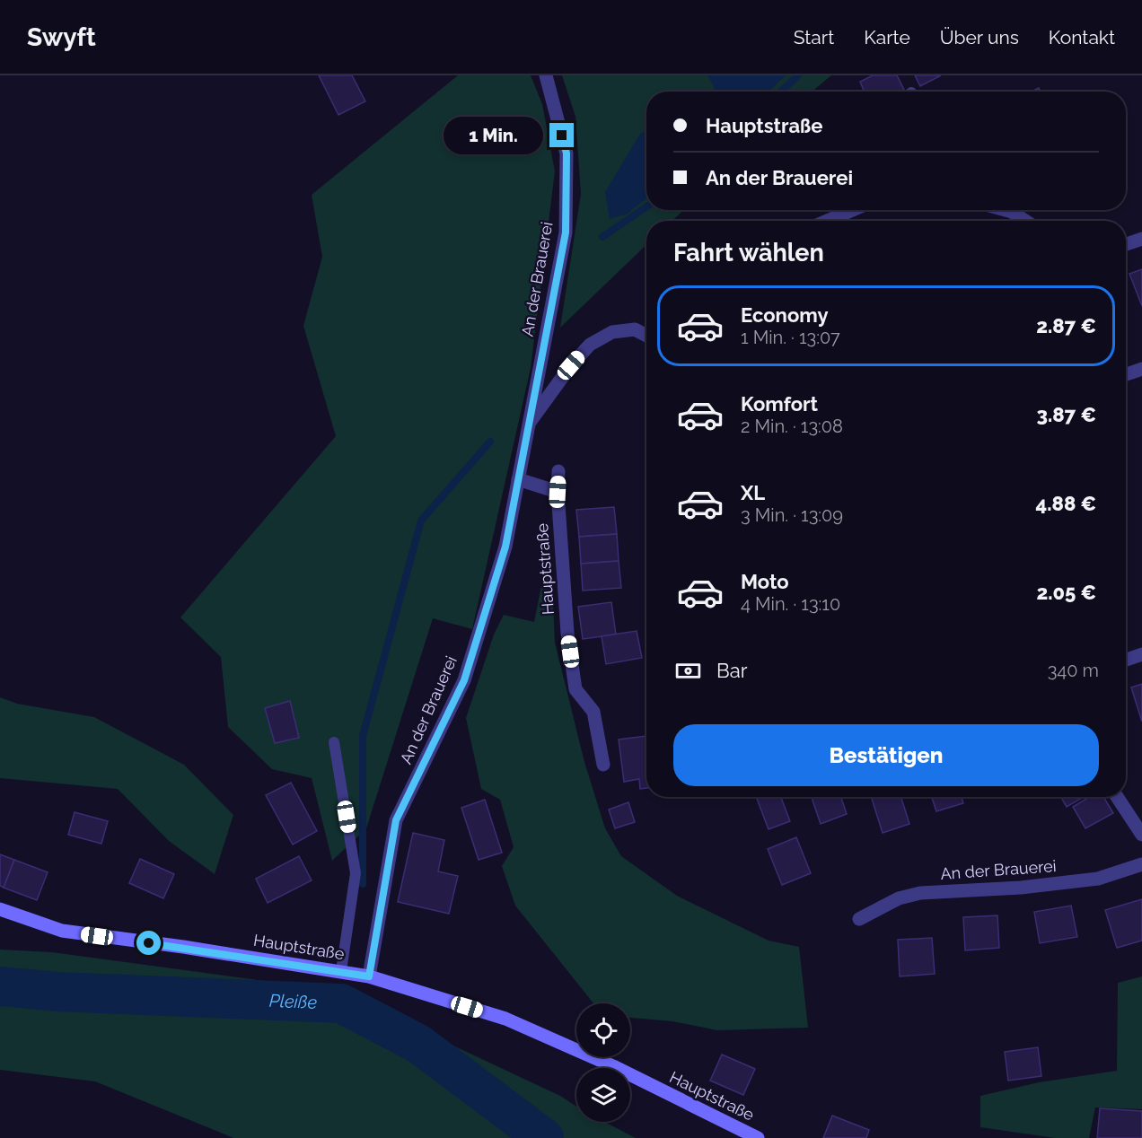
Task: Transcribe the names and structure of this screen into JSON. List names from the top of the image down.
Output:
{
  "streets": {
    "main road": ["Hauptstraße"],
    "street": ["An der Brauerei"]
  },
  "crossings": [
    ["An der Brauerei", "Hauptstraße"]
  ],
  "water": ["Pleiße"],
  "page": {
    "header": "Swyft",
    "nav": [
      "Start",
      "Karte",
      "Über uns",
      "Kontakt"
    ],
    "banner": ["Hauptstraße", "An der Brauerei"],
    "bubble": "1 Min.",
    "heading": "Fahrt wählen",
    "list": [
      {
        "name": "Economy",
        "note": "1 Min. · 13:07",
        "value": "2.87 €"
      },
      {
        "name": "Komfort",
        "note": "2 Min. · 13:08",
        "value": "3.87 €"
      },
      {
        "name": "XL",
        "note": "3 Min. · 13:09",
        "value": "4.88 €"
      },
      {
        "name": "Moto",
        "note": "4 Min. · 13:10",
        "value": "2.05 €"
      }
    ],
    "pay": ["Bar", "340 m"],
    "buttons": "Bestätigen"
  }
}
